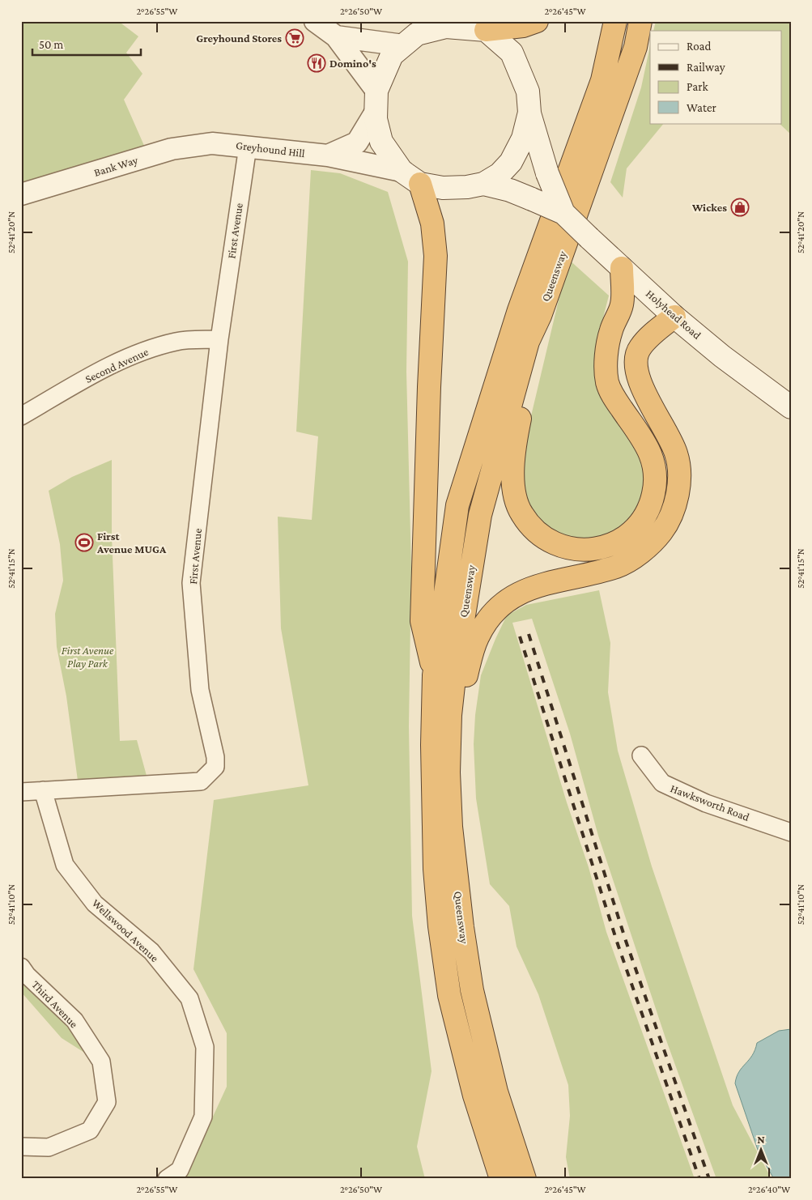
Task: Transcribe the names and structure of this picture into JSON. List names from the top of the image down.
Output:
{
  "streets": {
    "highway": ["Queensway"],
    "main road": ["Holyhead Road"],
    "street": [
      "Greyhound Hill",
      "Bank Way",
      "First Avenue",
      "Second Avenue",
      "Hawksworth Road",
      "Wellswood Avenue",
      "Third Avenue"
    ]
  },
  "crossings": [
    ["Greyhound Hill", "Bank Way"],
    ["Greyhound Hill", "First Avenue"],
    ["First Avenue", "Second Avenue"],
    ["First Avenue", "Wellswood Avenue"]
  ],
  "parks": ["First Avenue Play Park"],
  "places": {
    "supermarket": ["Greyhound Stores"],
    "restaurant": ["Domino's"],
    "shop": ["Wickes"],
    "sports": ["First Avenue MUGA"]
  },
  "legend": [
    "Road",
    "Railway",
    "Park",
    "Water"
  ],
  "scale_bar": "50 m",
  "north": "top",
  "coordinates": [
    "2°26'55\"W",
    "2°26'50\"W",
    "2°26'45\"W",
    "52°41'20\"N",
    "52°41'15\"N",
    "52°41'10\"N",
    "2°26'40\"W"
  ]
}
